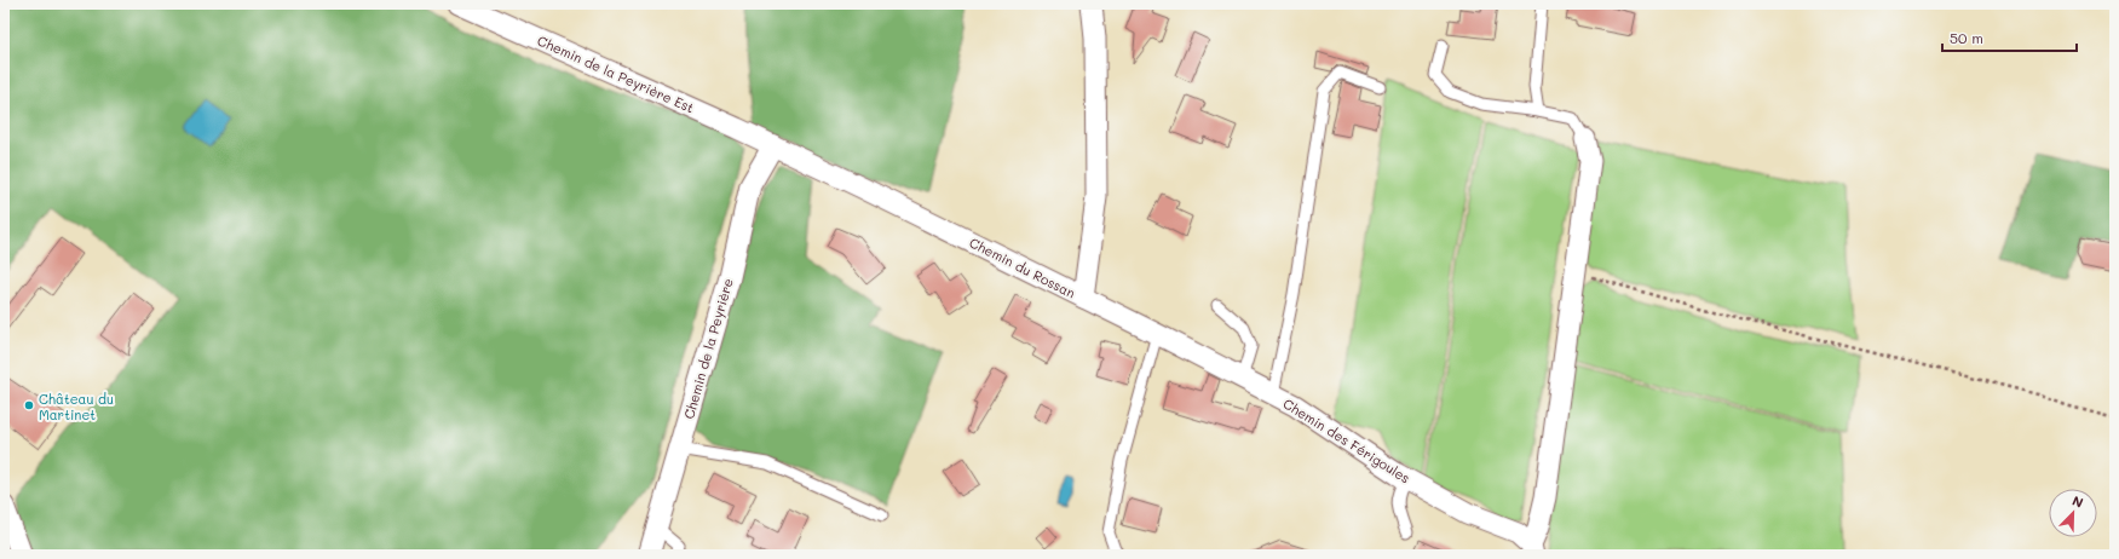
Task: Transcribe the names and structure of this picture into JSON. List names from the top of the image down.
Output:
{
  "streets": {
    "street": [
      "Chemin de la Peyrière Est",
      "Chemin du Rossan",
      "Chemin de la Peyrière",
      "Chemin des Férigoules"
    ]
  },
  "crossings": [
    ["Chemin de la Peyrière Est", "Chemin du Rossan"],
    ["Chemin de la Peyrière Est", "Chemin de la Peyrière"],
    ["Chemin du Rossan", "Chemin de la Peyrière"],
    ["Chemin du Rossan", "Chemin des Férigoules"]
  ],
  "places": ["Château du Martinet"],
  "scale_bar": "50 m",
  "north": "top right"
}
